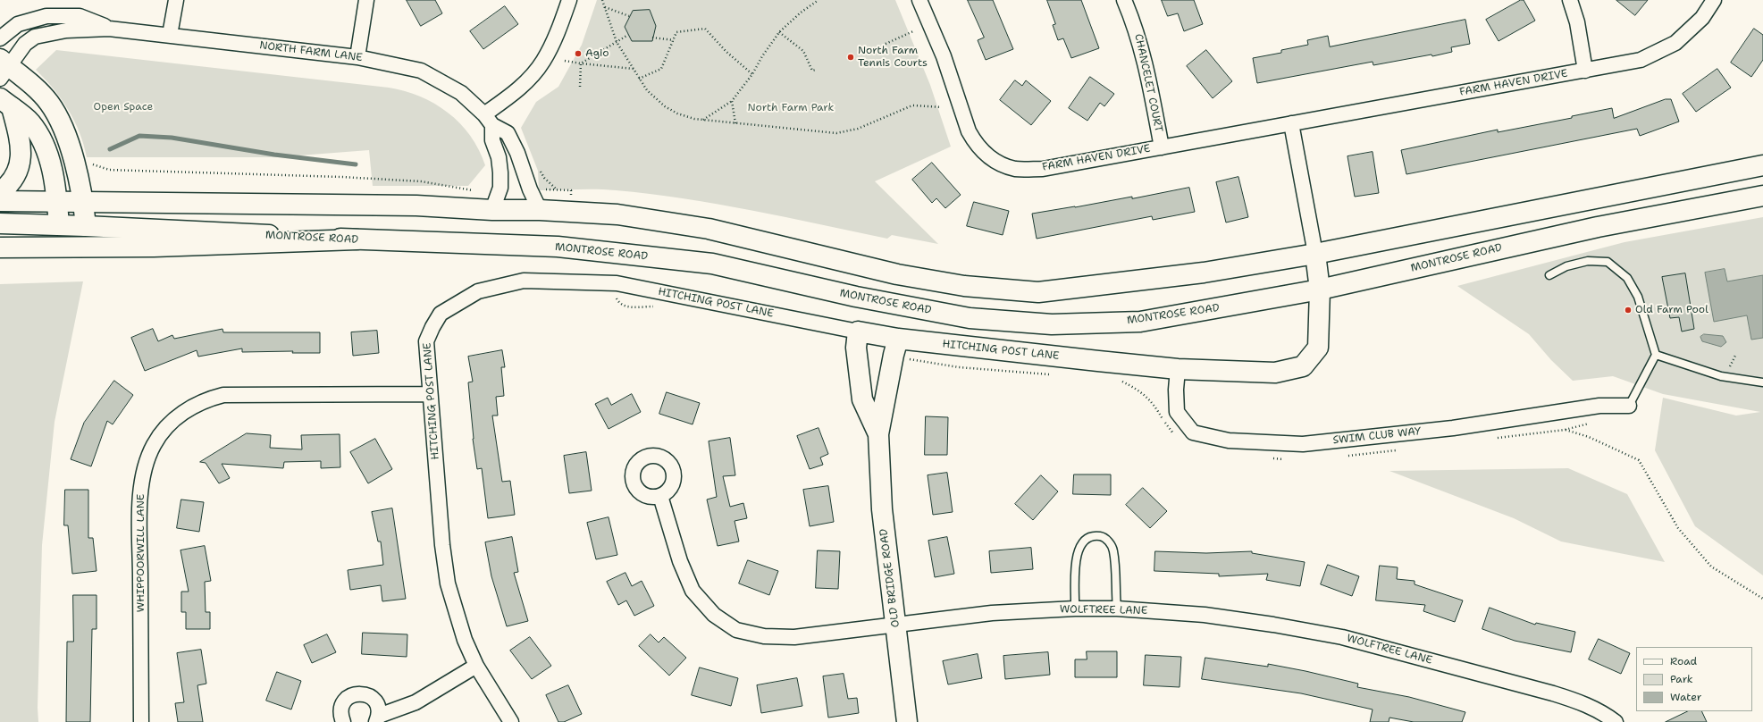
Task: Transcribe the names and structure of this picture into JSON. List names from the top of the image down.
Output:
{
  "streets": {
    "main road": ["MONTROSE ROAD", "HITCHING POST LANE", "OLD BRIDGE ROAD"],
    "street": [
      "NORTH FARM LANE",
      "CHANCELET COURT",
      "FARM HAVEN DRIVE",
      "SWIM CLUB WAY",
      "WHIPPOORWILL LANE",
      "WOLFTREE LANE"
    ]
  },
  "crossings": [
    ["CHANCELET COURT", "FARM HAVEN DRIVE"],
    ["MONTROSE ROAD", "HITCHING POST LANE"],
    ["HITCHING POST LANE", "SWIM CLUB WAY"],
    ["HITCHING POST LANE", "WHIPPOORWILL LANE"],
    ["HITCHING POST LANE", "OLD BRIDGE ROAD"],
    ["OLD BRIDGE ROAD", "WOLFTREE LANE"]
  ],
  "parks": ["Open Space", "North Farm Park"],
  "places": ["Agio", "North Farm Tennis Courts", "Old Farm Pool"],
  "legend": ["Road", "Park", "Water"]
}
